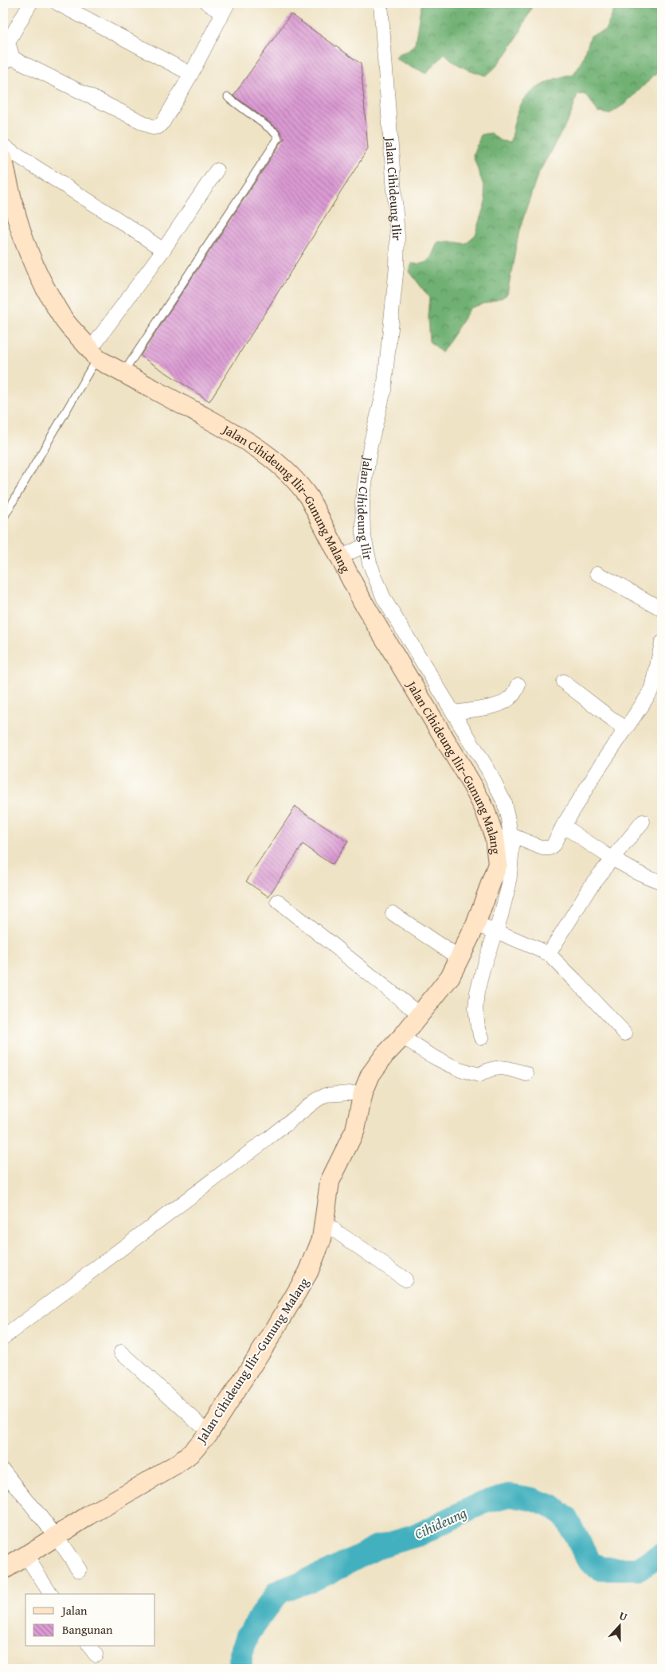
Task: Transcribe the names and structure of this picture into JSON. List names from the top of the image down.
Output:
{
  "streets": {
    "main road": ["Jalan Cihideung Ilir–Gunung Malang"],
    "street": ["Jalan Cihideung Ilir"]
  },
  "crossings": [
    ["Jalan Cihideung Ilir", "Jalan Cihideung Ilir–Gunung Malang"]
  ],
  "water": ["Cihideung"],
  "legend": ["Jalan", "Bangunan"],
  "north": "top"
}
